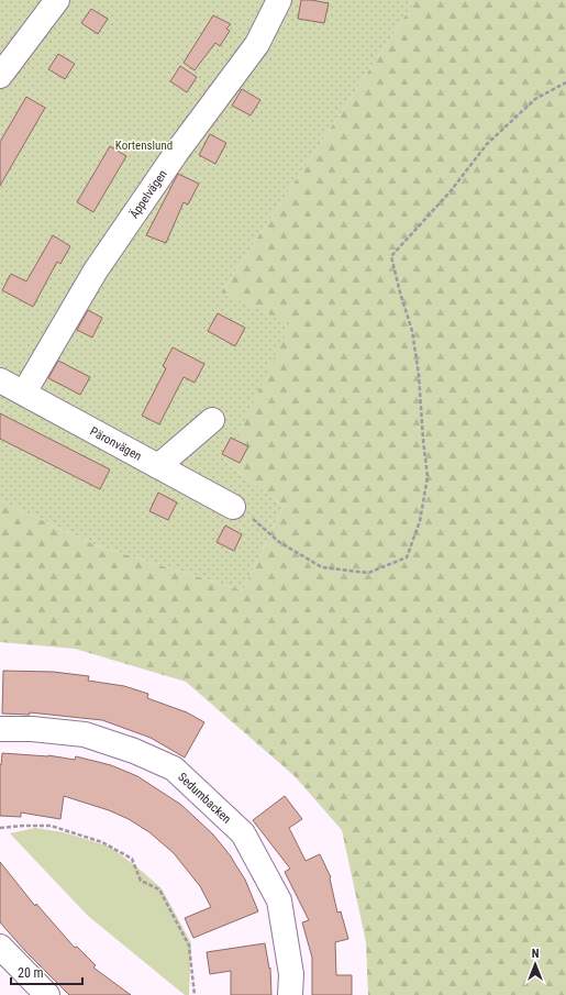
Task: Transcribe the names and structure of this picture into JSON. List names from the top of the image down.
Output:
{
  "streets": {
    "street": ["Äppelvägen", "Päronvägen", "Sedumbacken"]
  },
  "crossings": [
    ["Äppelvägen", "Päronvägen"]
  ],
  "parks": ["Kortenslund"],
  "scale_bar": "20 m",
  "north": "top"
}
